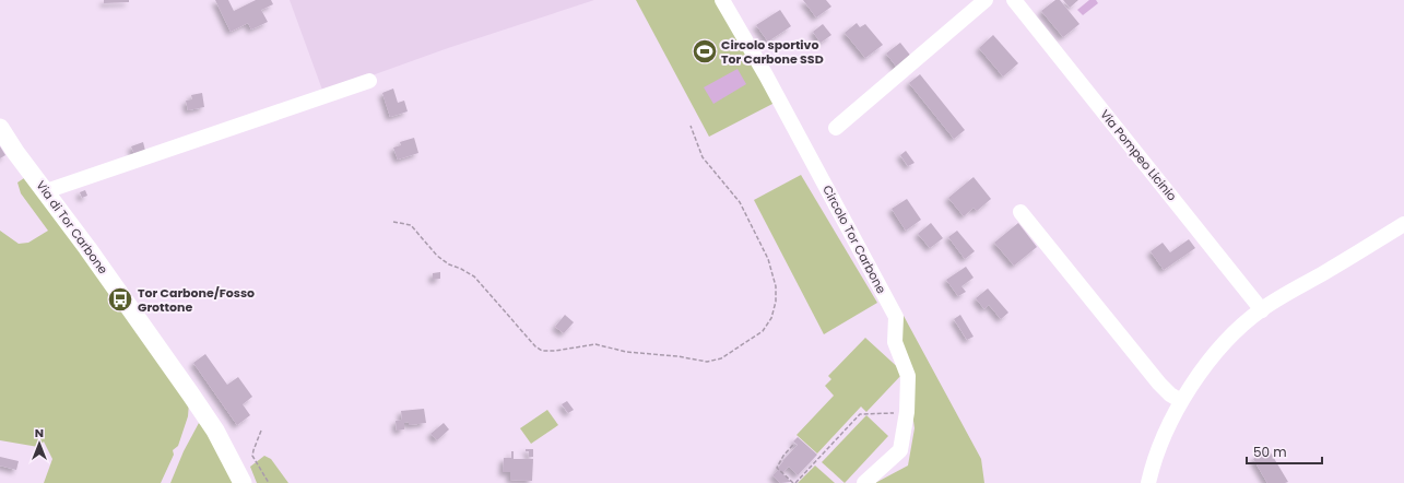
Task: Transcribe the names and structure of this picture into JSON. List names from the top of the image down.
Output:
{
  "streets": {
    "main road": ["Via di Tor Carbone"],
    "street": ["Via Pompeo Licinio", "Circolo Tor Carbone"]
  },
  "places": {
    "sports": ["Circolo sportivo Tor Carbone SSD"],
    "bus stop": ["Tor Carbone/Fosso Grottone"]
  },
  "scale_bar": "50 m",
  "north": "top"
}
